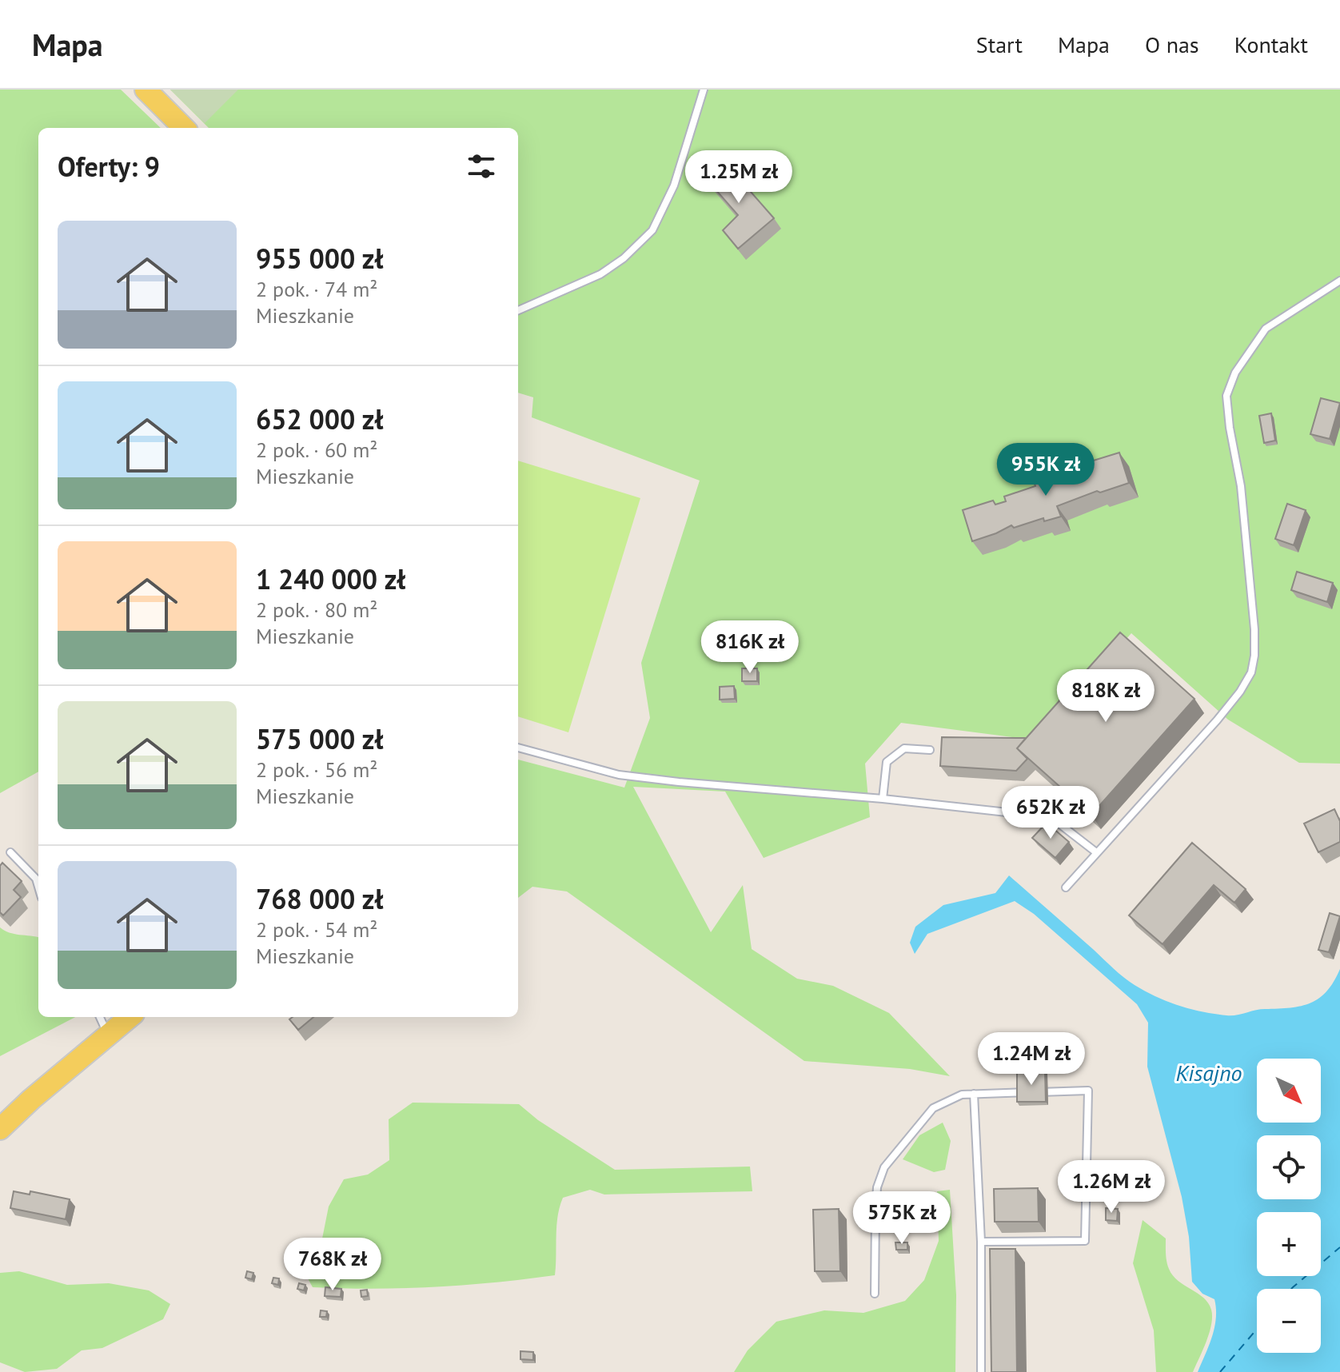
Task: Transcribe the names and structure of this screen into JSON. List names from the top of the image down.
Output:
{
  "water": ["Kisajno"],
  "north": "bottom right",
  "page": {
    "header": "Mapa",
    "nav": [
      "Start",
      "Mapa",
      "O nas",
      "Kontakt"
    ],
    "heading": "Oferty: 9",
    "price": [
      "1.25M zł",
      "955K zł",
      "816K zł",
      "818K zł",
      "652K zł",
      "1.24M zł",
      "1.26M zł",
      "575K zł",
      "768K zł"
    ],
    "list": [
      {
        "name": "955 000 zł",
        "note": "2 pok. · 74 m² · Mieszkanie"
      },
      {
        "name": "652 000 zł",
        "note": "2 pok. · 60 m² · Mieszkanie"
      },
      {
        "name": "1 240 000 zł",
        "note": "2 pok. · 80 m² · Mieszkanie"
      },
      {
        "name": "575 000 zł",
        "note": "2 pok. · 56 m² · Mieszkanie"
      },
      {
        "name": "768 000 zł",
        "note": "2 pok. · 54 m² · Mieszkanie"
      }
    ],
    "map_buttons": ["+", "−"]
  }
}
